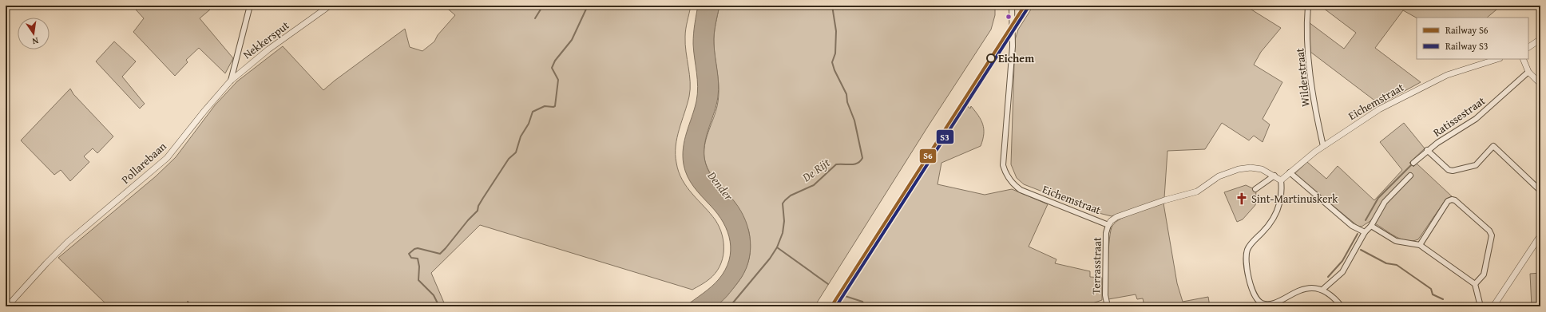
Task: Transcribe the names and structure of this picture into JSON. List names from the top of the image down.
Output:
{
  "streets": {
    "street": [
      "Nekkersput",
      "Wilderstraat",
      "Eichemstraat",
      "Ratissestraat",
      "Pollarebaan",
      "Terrasstraat"
    ]
  },
  "crossings": [
    ["Nekkersput", "Pollarebaan"],
    ["Wilderstraat", "Eichemstraat"],
    ["Eichemstraat", "Terrasstraat"]
  ],
  "water": ["De Rijt", "Dender"],
  "places": {
    "other": ["Eichem"],
    "church": ["Sint-Martinuskerk"]
  },
  "lines": ["rail line S6", "rail line S3"],
  "legend": ["Railway S6", "Railway S3"],
  "north": "bottom"
}
